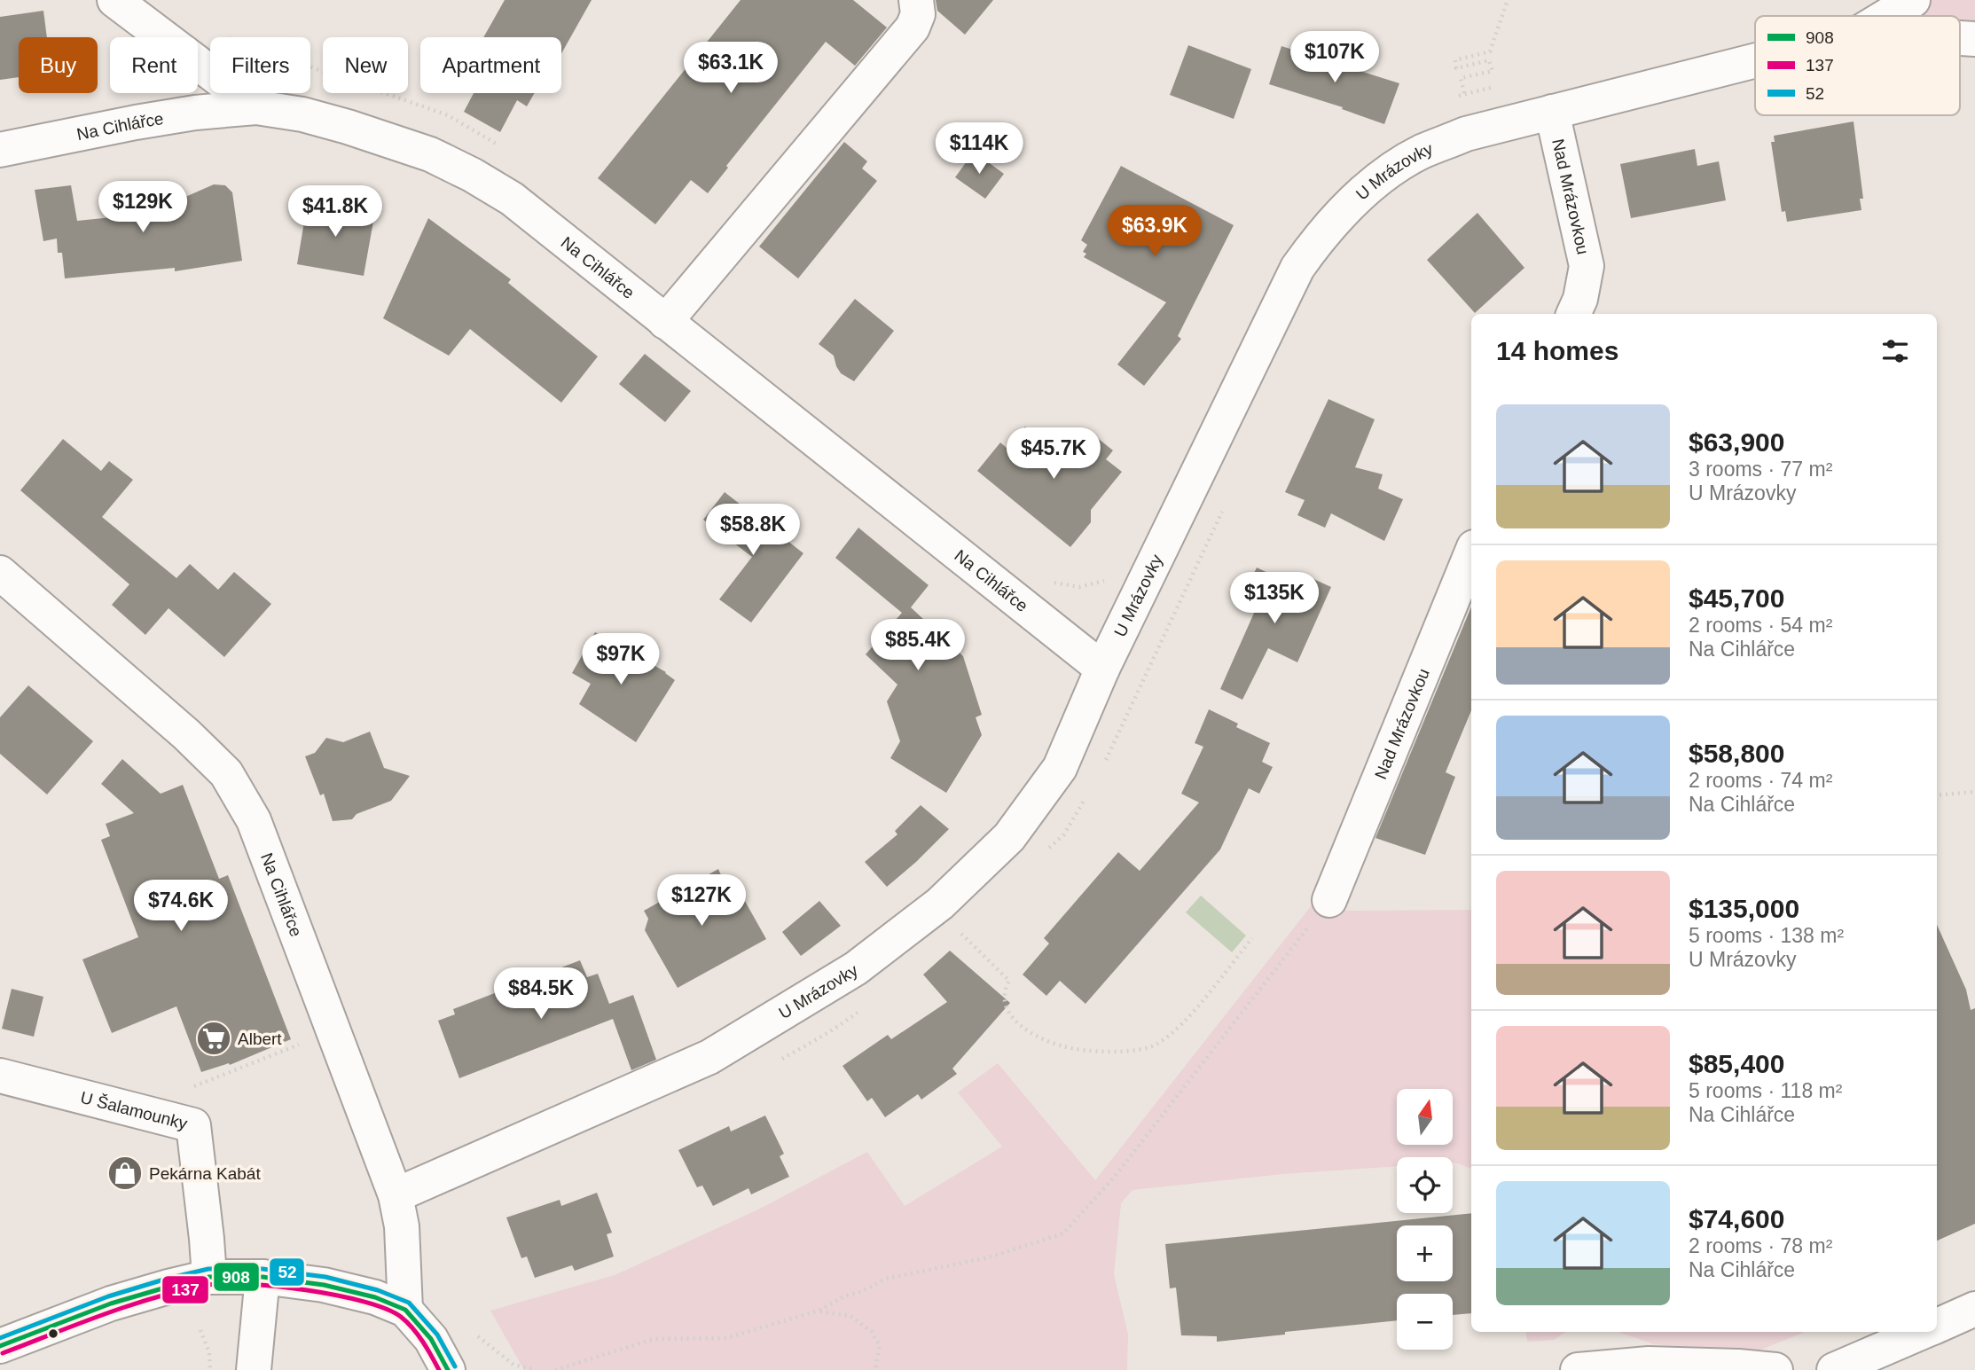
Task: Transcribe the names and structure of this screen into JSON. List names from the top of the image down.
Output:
{
  "streets": {
    "street": [
      "Na Cihlářce",
      "U Mrázovky",
      "Nad Mrázovkou",
      "U Šalamounky"
    ]
  },
  "crossings": [
    ["Na Cihlářce", "U Mrázovky"],
    ["U Mrázovky", "Nad Mrázovkou"]
  ],
  "places": {
    "supermarket": ["Albert"],
    "shop": ["Pekárna Kabát"]
  },
  "lines": ["transit line 52", "transit line 908", "transit line 137"],
  "legend": ["908", "137", "52"],
  "north": "top",
  "page": {
    "price": [
      "$107K",
      "$63.1K",
      "$114K",
      "$129K",
      "$41.8K",
      "$63.9K",
      "$45.7K",
      "$58.8K",
      "$135K",
      "$85.4K",
      "$97K",
      "$127K",
      "$74.6K",
      "$84.5K"
    ],
    "chip": [
      "Buy",
      "Rent",
      "Filters",
      "New",
      "Apartment"
    ],
    "heading": "14 homes",
    "list": [
      {
        "name": "$63,900",
        "note": "3 rooms · 77 m² · U Mrázovky"
      },
      {
        "name": "$45,700",
        "note": "2 rooms · 54 m² · Na Cihlářce"
      },
      {
        "name": "$58,800",
        "note": "2 rooms · 74 m² · Na Cihlářce"
      },
      {
        "name": "$135,000",
        "note": "5 rooms · 138 m² · U Mrázovky"
      },
      {
        "name": "$85,400",
        "note": "5 rooms · 118 m² · Na Cihlářce"
      },
      {
        "name": "$74,600",
        "note": "2 rooms · 78 m² · Na Cihlářce"
      }
    ],
    "map_buttons": ["+", "−"]
  }
}
